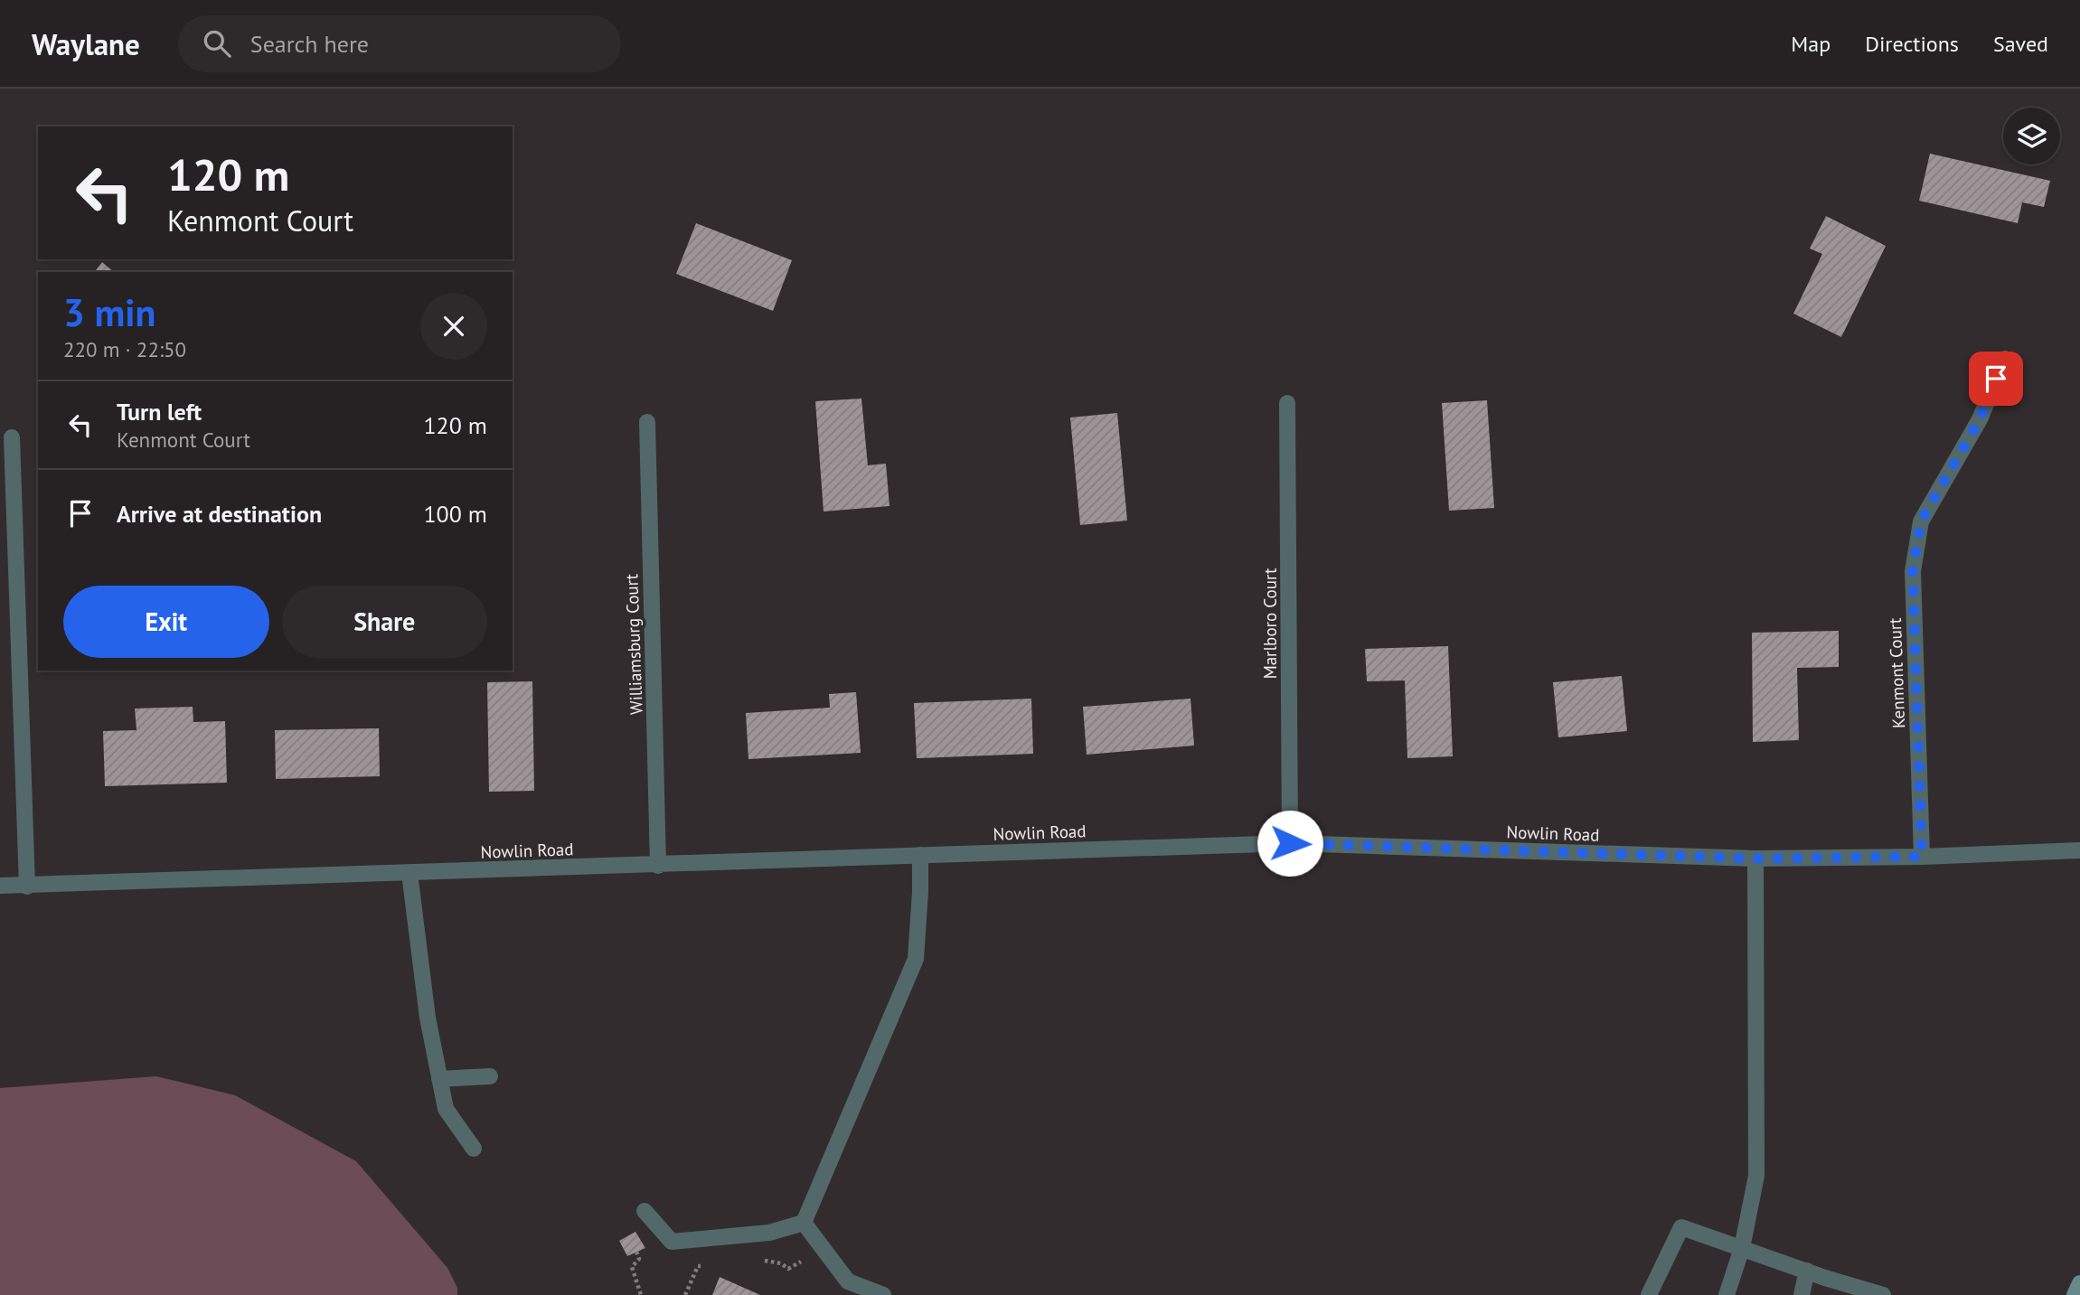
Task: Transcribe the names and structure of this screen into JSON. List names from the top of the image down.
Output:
{
  "streets": {
    "street": [
      "Marlboro Court",
      "Williamsburg Court",
      "Kenmont Court",
      "Nowlin Road"
    ]
  },
  "crossings": [
    ["Marlboro Court", "Nowlin Road"],
    ["Williamsburg Court", "Nowlin Road"],
    ["Kenmont Court", "Nowlin Road"]
  ],
  "page": {
    "header": "Waylane",
    "search": "Search here",
    "nav": ["Map", "Directions", "Saved"],
    "turn": ["120 m", "Kenmont Court"],
    "heading": ["3 min", "220 m · 22:50"],
    "list": [
      {
        "name": "Turn left",
        "note": "Kenmont Court",
        "value": "120 m"
      },
      {
        "name": "Arrive at destination",
        "value": "100 m"
      }
    ],
    "buttons": ["Exit", "Share"]
  }
}
